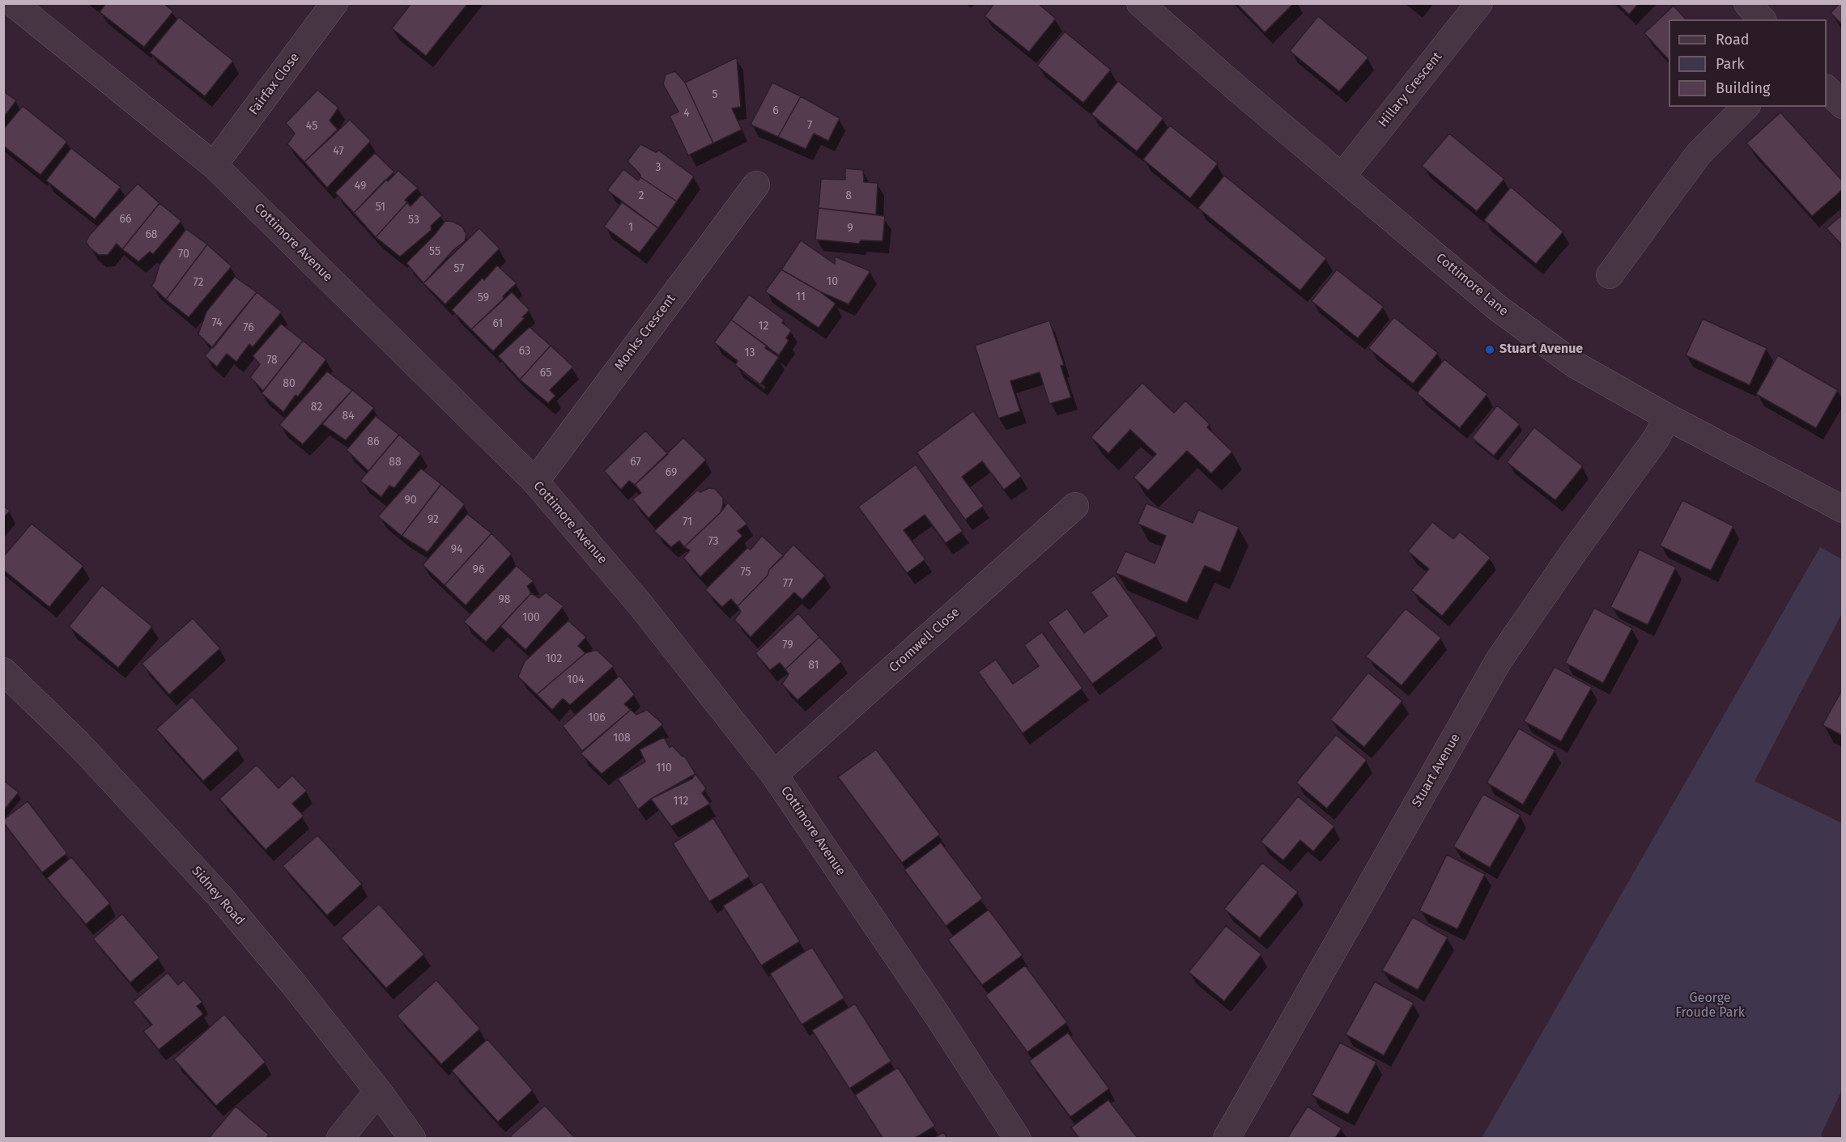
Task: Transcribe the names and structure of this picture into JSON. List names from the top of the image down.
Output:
{
  "streets": {
    "street": [
      "Fairfax Close",
      "Hillary Crescent",
      "Cottimore Avenue",
      "Cottimore Lane",
      "Monks Crescent",
      "Cromwell Close",
      "Stuart Avenue",
      "Sidney Road"
    ]
  },
  "crossings": [
    ["Fairfax Close", "Cottimore Avenue"],
    ["Hillary Crescent", "Cottimore Lane"],
    ["Cottimore Avenue", "Monks Crescent"],
    ["Cottimore Avenue", "Cromwell Close"],
    ["Cottimore Lane", "Stuart Avenue"]
  ],
  "parks": ["George Froude Park"],
  "places": ["Stuart Avenue"],
  "house_numbers": [
    "5",
    "6",
    "4",
    "7",
    "45",
    "47",
    "3",
    "49",
    "2",
    "8",
    "51",
    "66",
    "53",
    "1",
    "9",
    "68",
    "55",
    "70",
    "57",
    "10",
    "72",
    "11",
    "59",
    "74",
    "61",
    "12",
    "76",
    "63",
    "13",
    "78",
    "65",
    "80",
    "82",
    "84",
    "86",
    "88",
    "67",
    "69",
    "90",
    "92",
    "71",
    "73",
    "94",
    "96",
    "75",
    "77",
    "98",
    "100",
    "79",
    "102",
    "81",
    "104",
    "106",
    "108",
    "110",
    "112"
  ],
  "legend": ["Road", "Park", "Building"]
}
